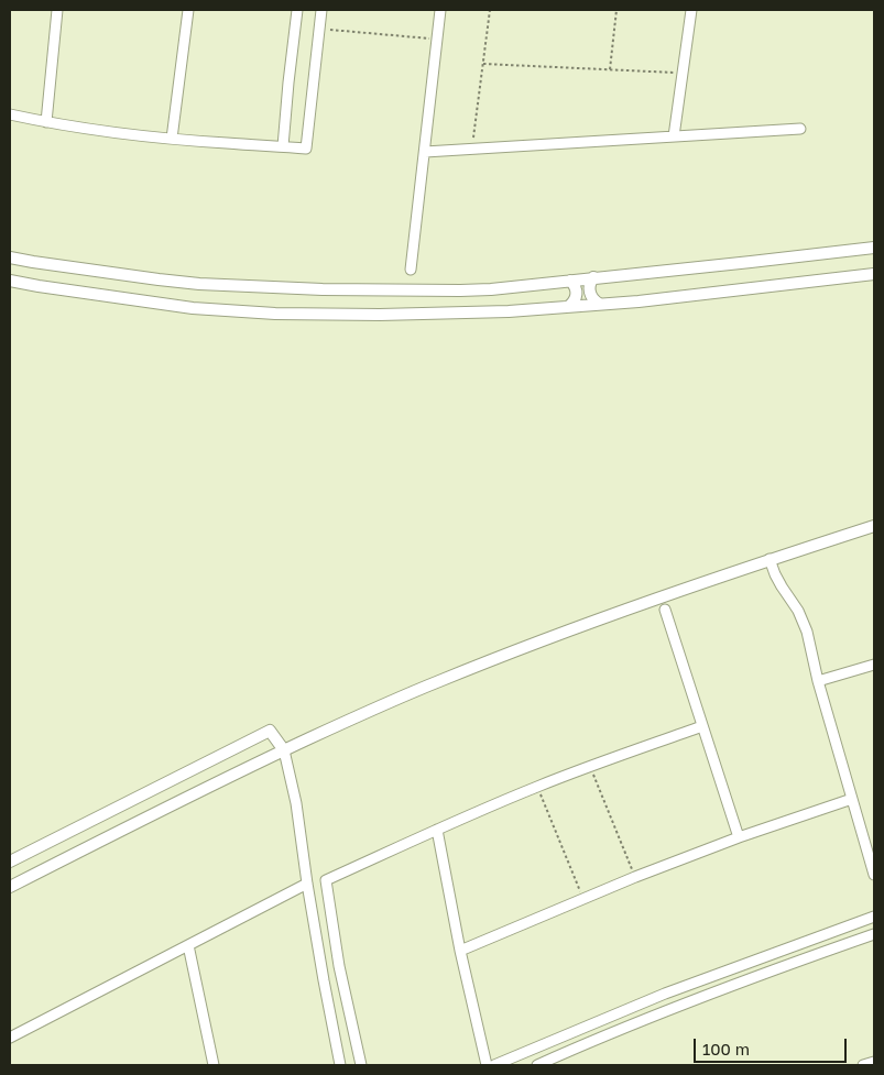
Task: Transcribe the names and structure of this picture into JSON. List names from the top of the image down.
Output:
{
  "scale_bar": "100 m"
}
